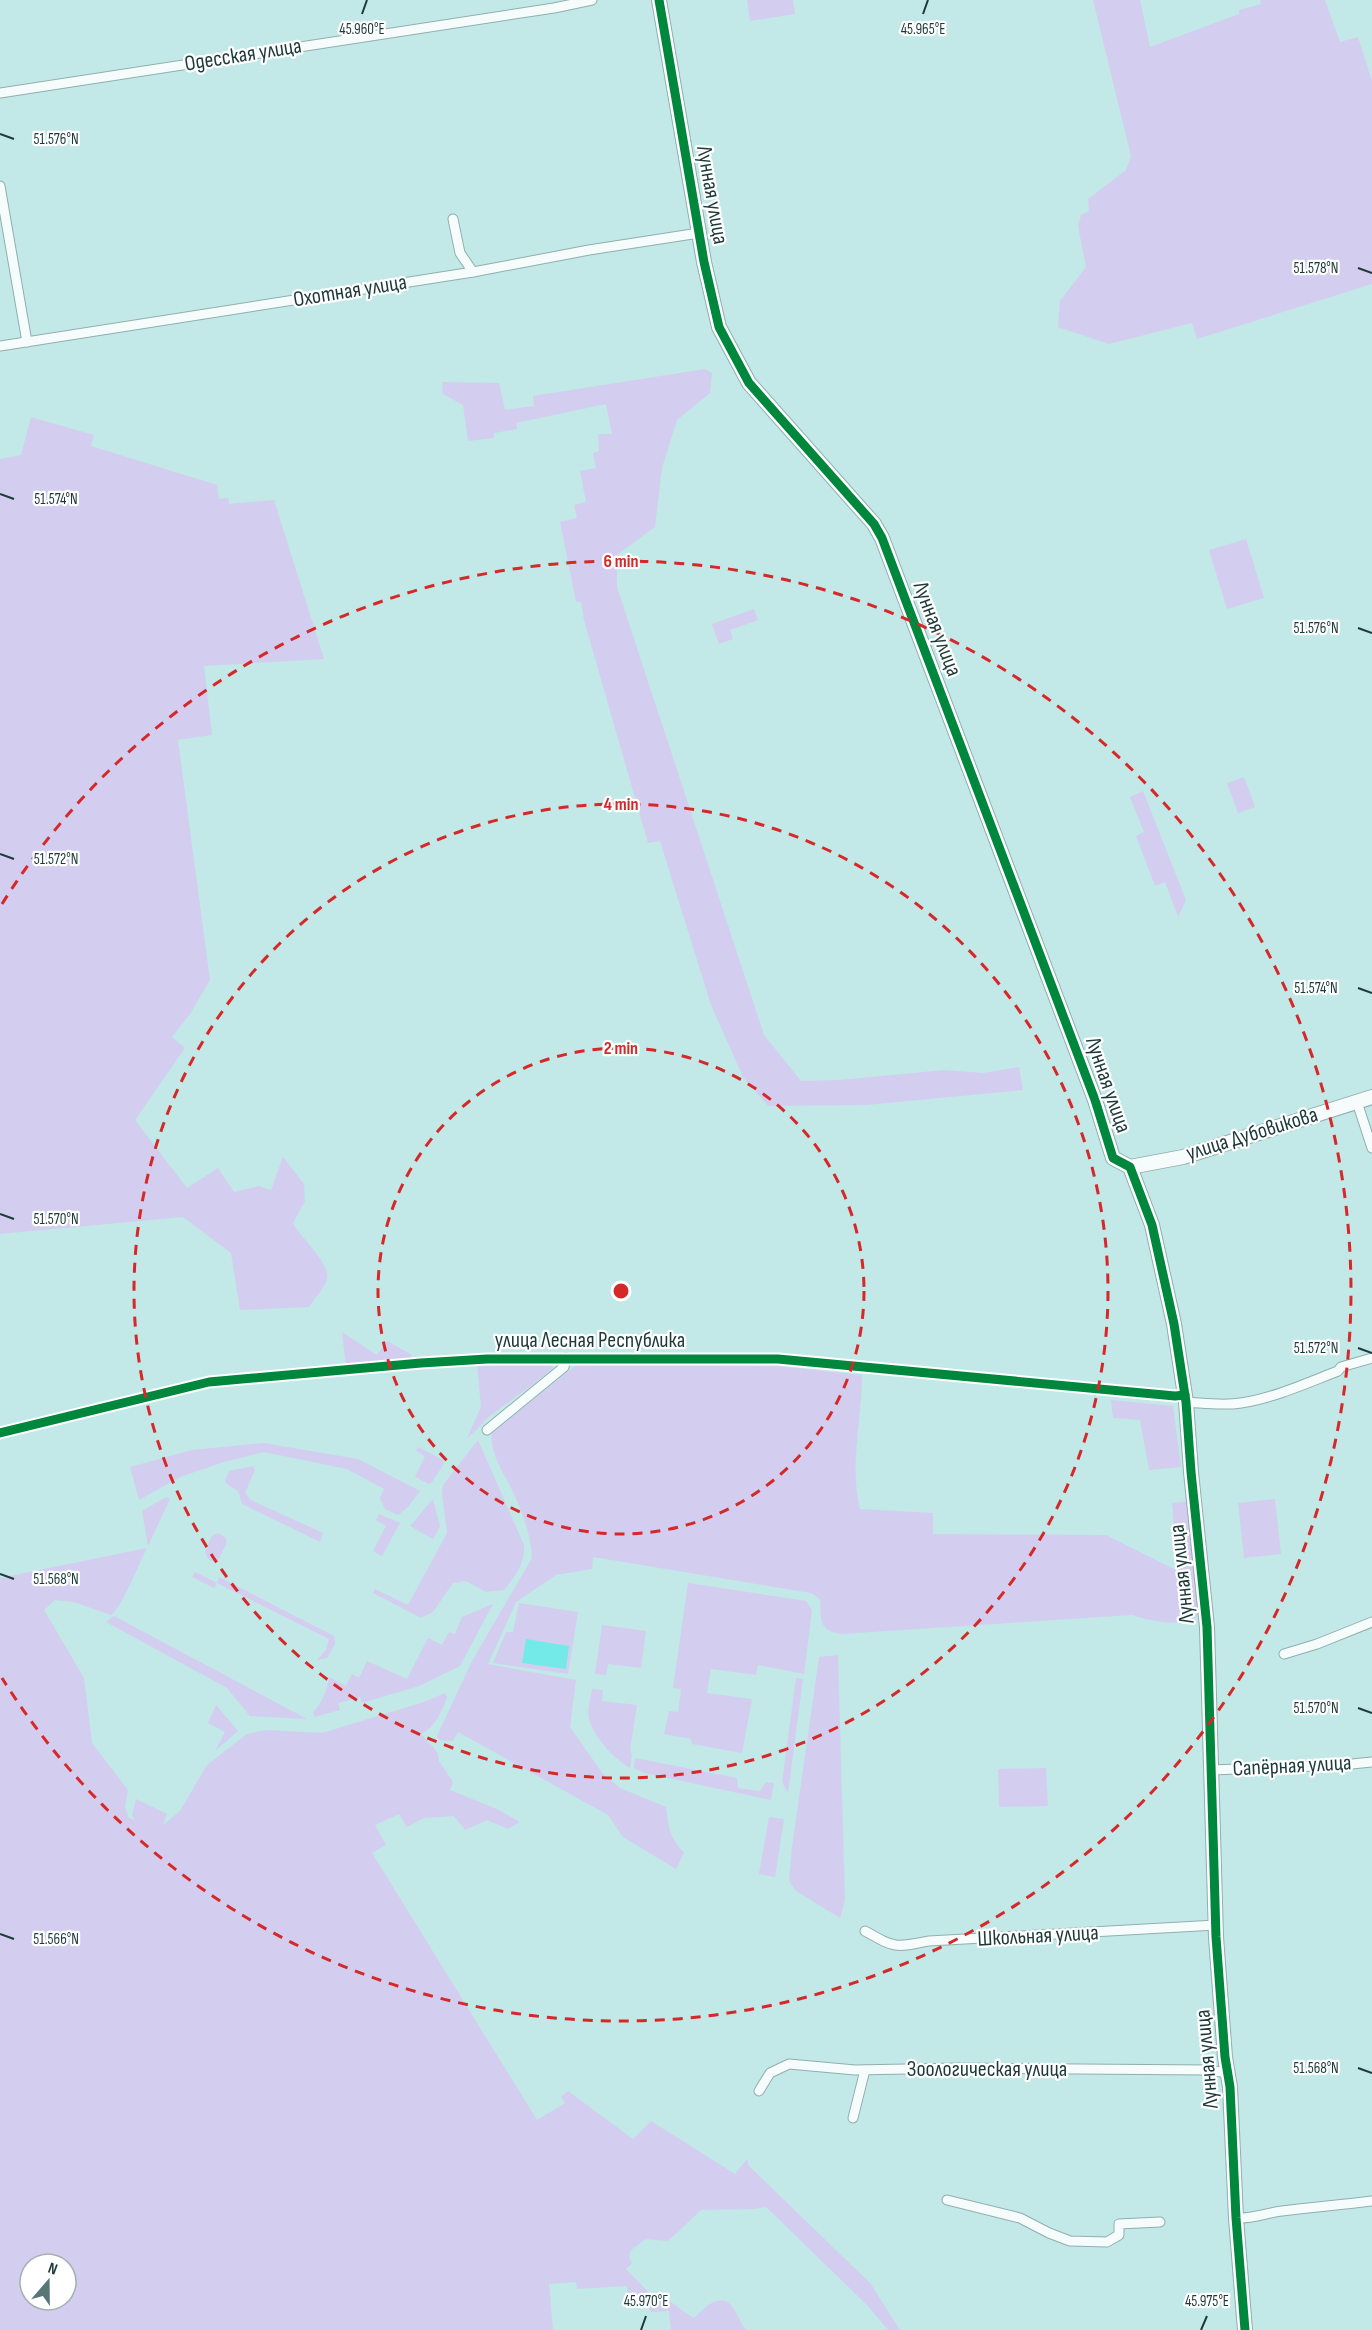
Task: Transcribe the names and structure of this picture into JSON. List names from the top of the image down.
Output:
{
  "streets": {
    "street": [
      "Одесская улица",
      "Лунная улица",
      "Охотная улица",
      "улица Дубовикова",
      "улица Лесная Республика",
      "Сапёрная улица",
      "Школьная улица",
      "Зоологическая улица"
    ]
  },
  "crossings": [
    ["Лунная улица", "Охотная улица"],
    ["Лунная улица", "улица Дубовикова"],
    ["Лунная улица", "улица Лесная Республика"],
    ["Лунная улица", "Сапёрная улица"],
    ["Лунная улица", "Школьная улица"],
    ["Лунная улица", "Зоологическая улица"]
  ],
  "north": "top",
  "coordinates": [
    "45.960°E",
    "45.965°E",
    "51.576°N",
    "51.578°N",
    "51.574°N",
    "51.572°N",
    "51.570°N",
    "51.568°N",
    "51.566°N",
    "45.970°E",
    "45.975°E"
  ],
  "rings": ["6 min", "4 min", "2 min"]
}
